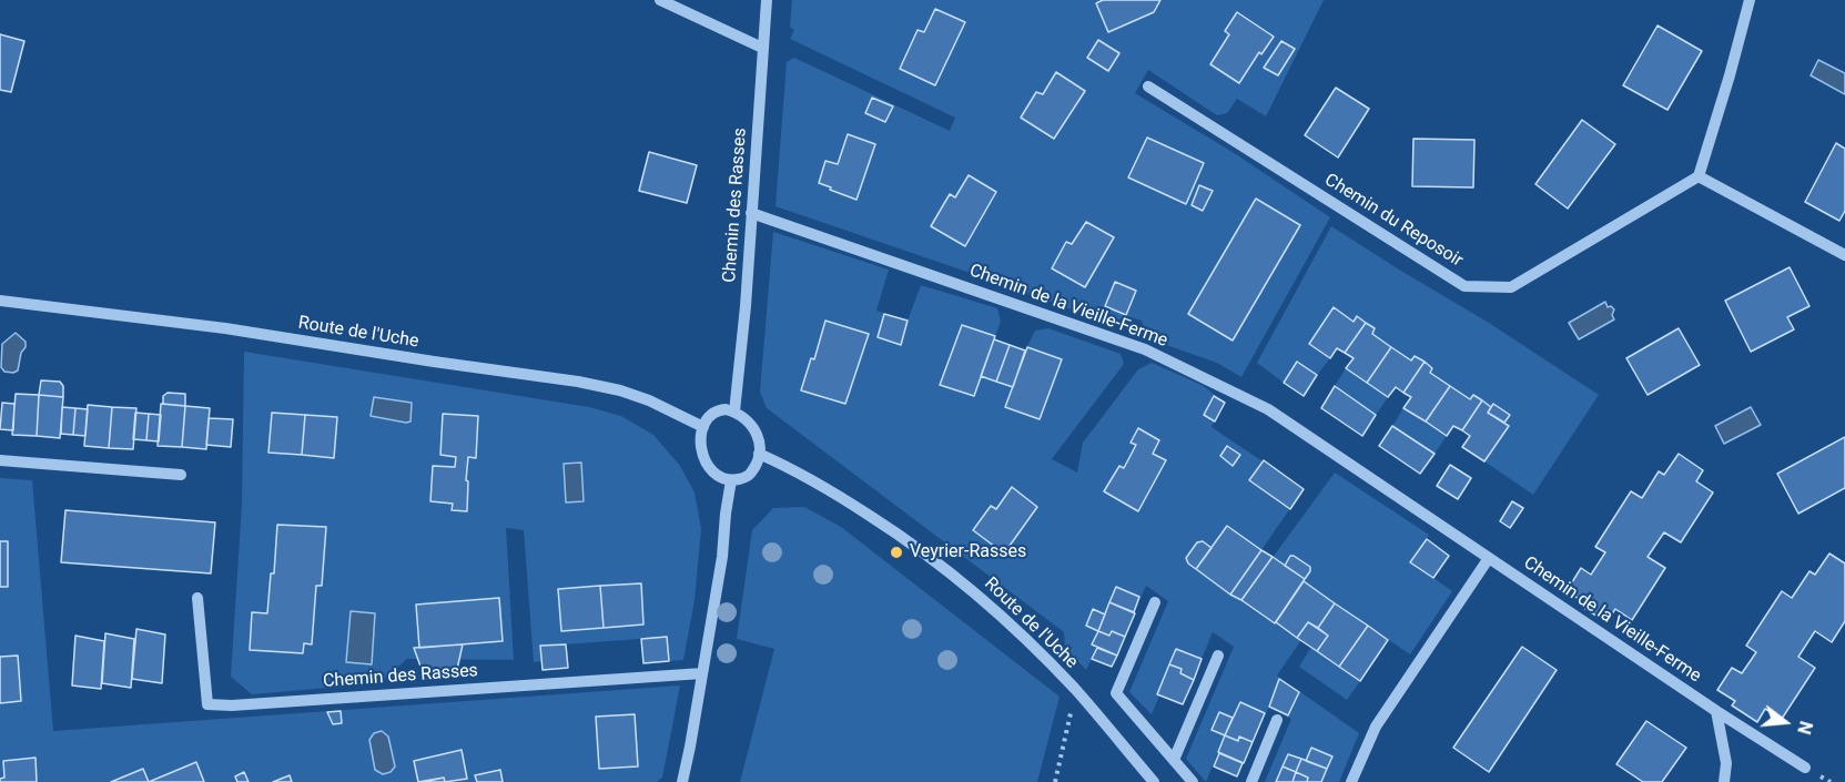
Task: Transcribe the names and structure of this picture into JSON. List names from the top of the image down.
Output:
{
  "streets": {
    "street": [
      "Chemin des Rasses",
      "Chemin du Reposoir",
      "Chemin de la Vieille-Ferme",
      "Route de l'Uche"
    ]
  },
  "crossings": [
    ["Chemin des Rasses", "Chemin de la Vieille-Ferme"],
    ["Chemin des Rasses", "Route de l'Uche"]
  ],
  "places": ["Veyrier-Rasses"],
  "north": "right"
}
